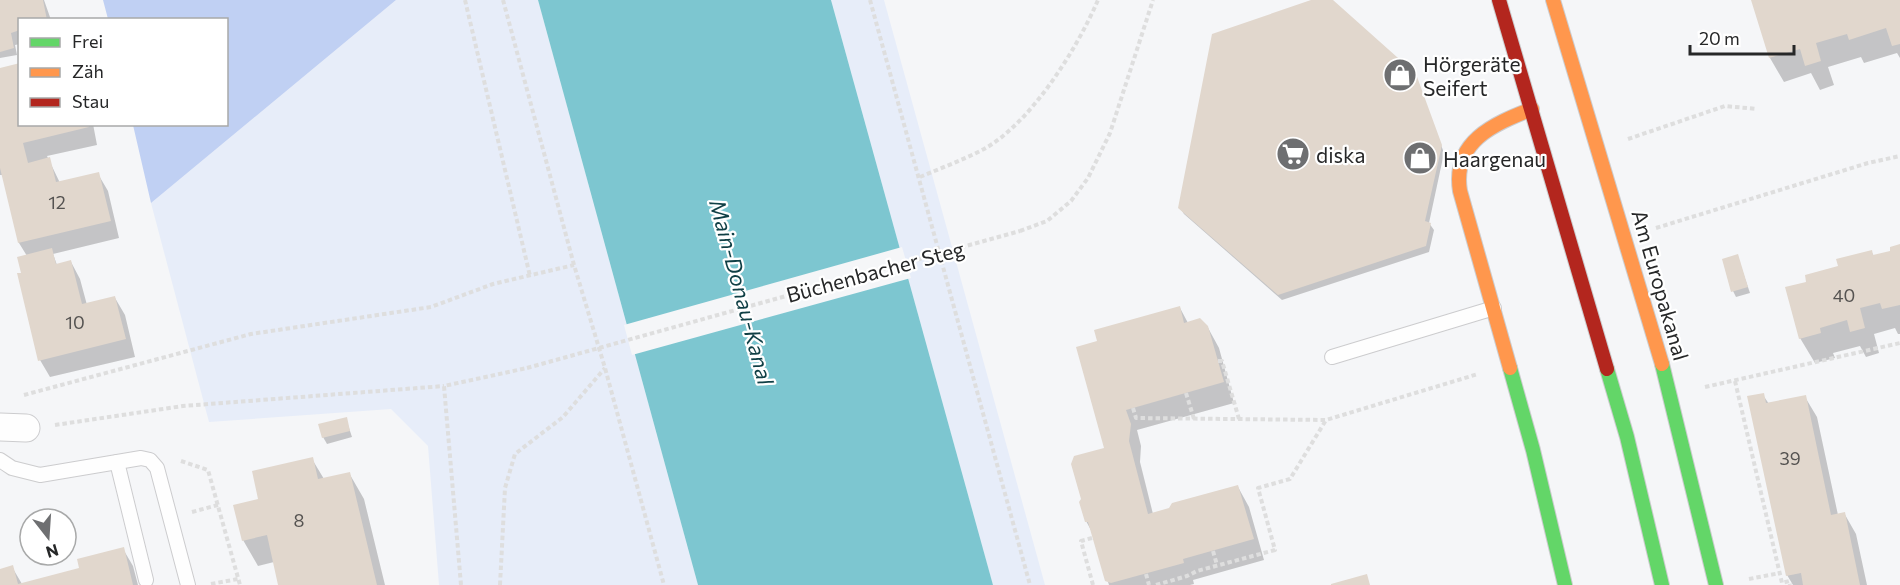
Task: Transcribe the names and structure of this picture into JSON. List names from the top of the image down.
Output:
{
  "streets": {
    "main road": ["Am Europakanal"],
    "path": ["Büchenbacher Steg"]
  },
  "water": ["Main-Donau-Kanal"],
  "places": {
    "shop": ["Hörgeräte Seifert", "Haargenau"],
    "supermarket": ["diska"]
  },
  "house_numbers": [
    "12",
    "40",
    "10",
    "39",
    "8"
  ],
  "legend": ["Frei", "Zäh", "Stau"],
  "scale_bar": "20 m",
  "north": "bottom"
}
